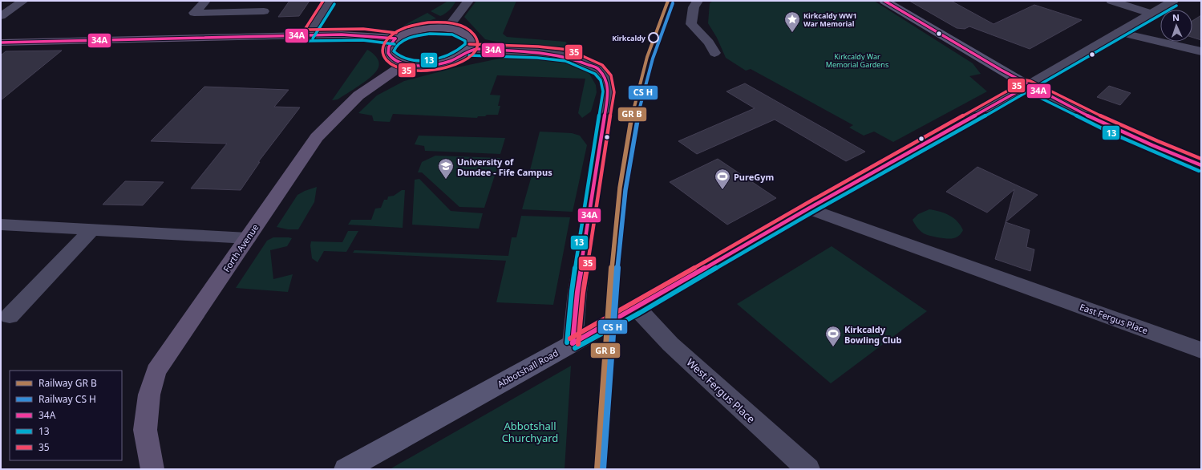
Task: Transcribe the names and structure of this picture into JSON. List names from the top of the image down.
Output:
{
  "streets": {
    "main road": ["Forth Avenue", "Abbotshall Road"],
    "street": ["East Fergus Place", "West Fergus Place"]
  },
  "crossings": [
    ["East Fergus Place", "Abbotshall Road"],
    ["Abbotshall Road", "West Fergus Place"]
  ],
  "parks": ["Kirkcaldy War Memorial Gardens", "Abbotshall Churchyard"],
  "places": {
    "place": ["Kirkcaldy WW1 War Memorial"],
    "other": ["Kirkcaldy"],
    "school or university": ["University of Dundee - Fife Campus"],
    "sports": ["PureGym", "Kirkcaldy Bowling Club"]
  },
  "lines": ["transit line 34A", "transit line 35", "transit line 13"],
  "legend": [
    "Railway GR B",
    "Railway CS H",
    "34A",
    "13",
    "35"
  ],
  "north": "top"
}
